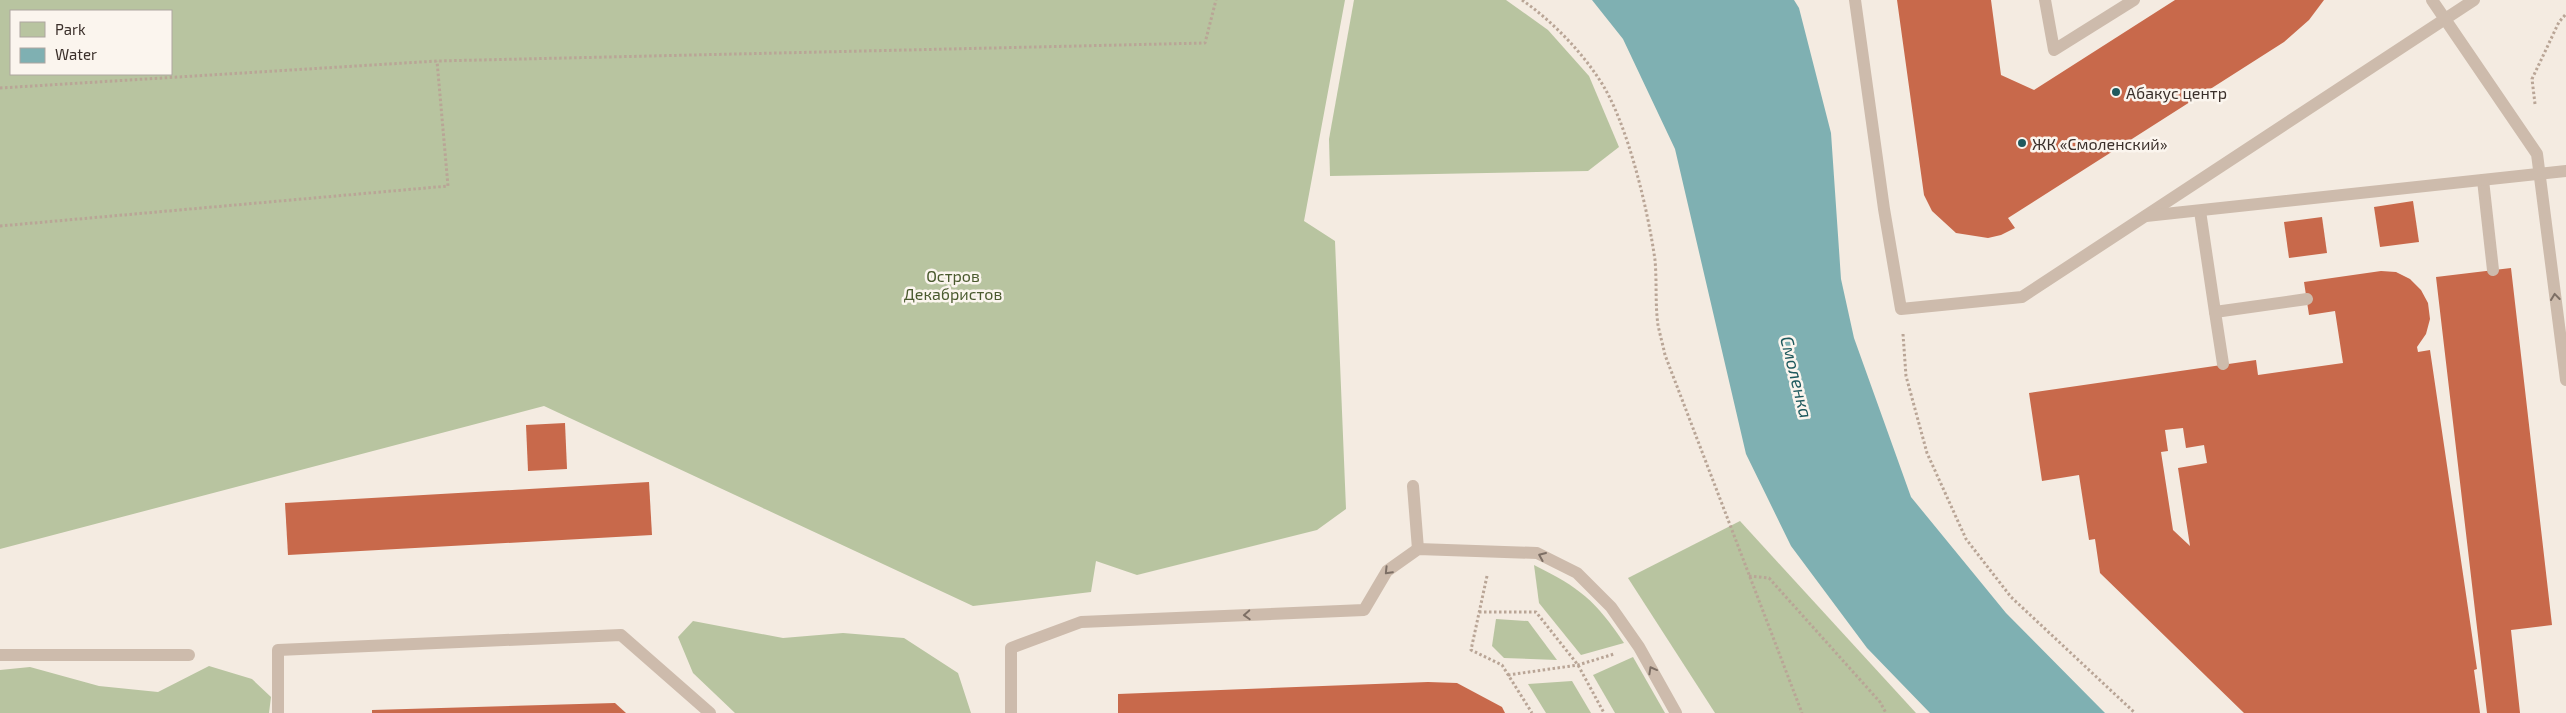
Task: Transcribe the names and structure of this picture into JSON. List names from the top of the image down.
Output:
{
  "water": ["Смоленка"],
  "parks": ["Остров Декабристов"],
  "places": ["Абакус центр", "ЖК «Смоленский»"],
  "legend": ["Park", "Water"]
}
